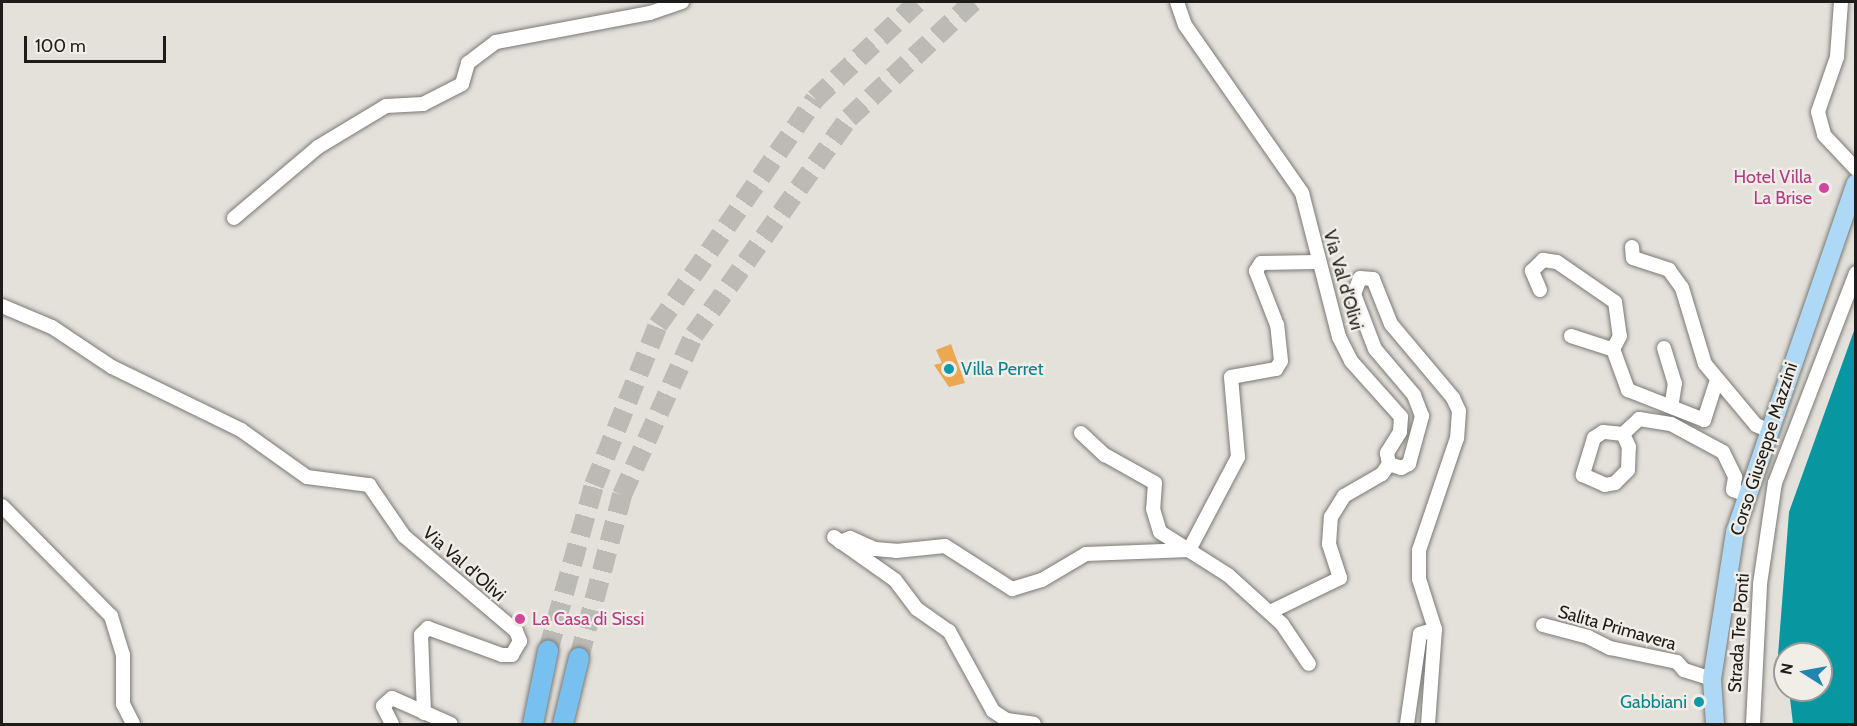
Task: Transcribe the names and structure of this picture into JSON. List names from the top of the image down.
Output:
{
  "streets": {
    "main road": ["Corso Giuseppe Mazzini"],
    "street": ["Via Val d'Olivi", "Salita Primavera", "Strada Tre Ponti"]
  },
  "crossings": [
    ["Corso Giuseppe Mazzini", "Salita Primavera"]
  ],
  "places": [
    "Hotel Villa La Brise",
    "Villa Perret",
    "La Casa di Sissi",
    "Gabbiani"
  ],
  "scale_bar": "100 m",
  "north": "left"
}
